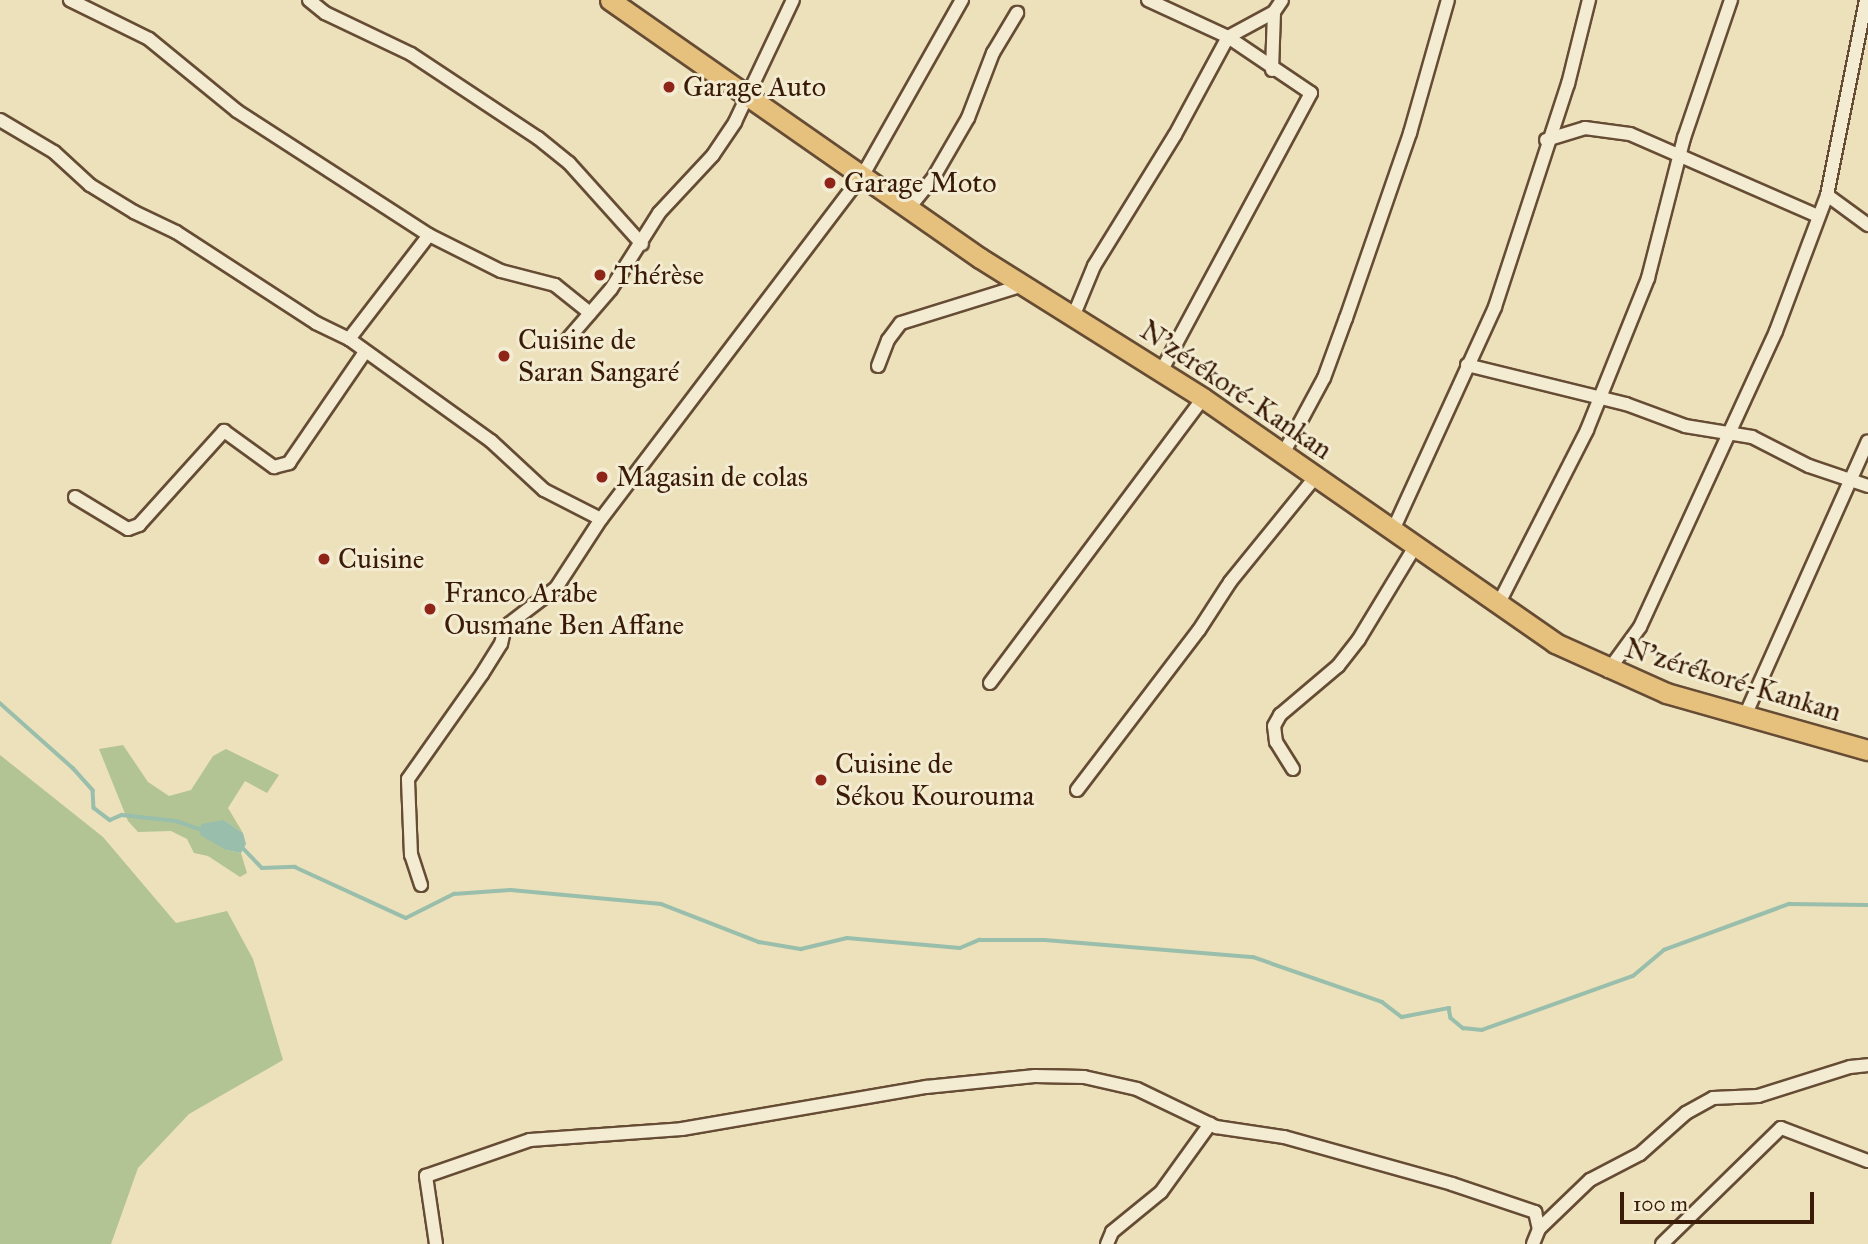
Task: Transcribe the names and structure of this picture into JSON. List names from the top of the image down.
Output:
{
  "streets": {
    "highway": ["N'zérékoré-Kankan"]
  },
  "places": [
    "Garage Auto",
    "Garage Moto",
    "Thérèse",
    "Cuisine de Saran Sangaré",
    "Magasin de colas",
    "Cuisine",
    "Franco Arabe Ousmane Ben Affane",
    "Cuisine de Sékou Kourouma"
  ],
  "scale_bar": "100 m"
}
